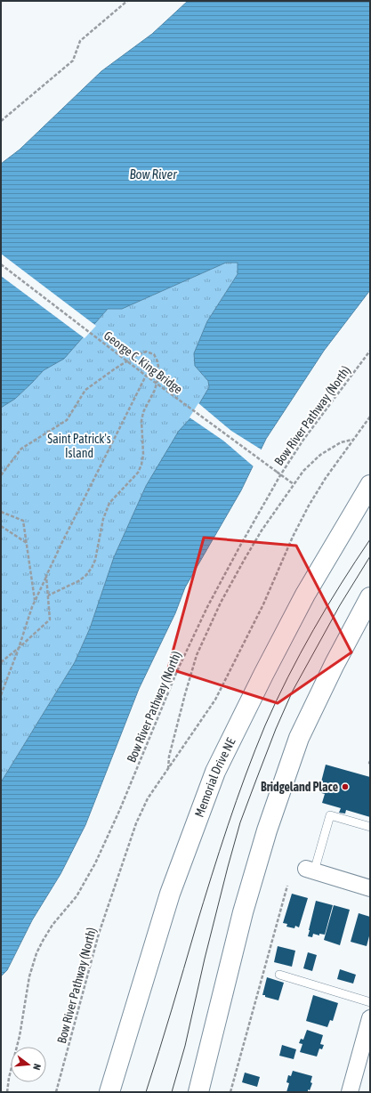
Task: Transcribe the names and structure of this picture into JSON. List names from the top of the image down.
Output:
{
  "streets": {
    "highway": ["Memorial Drive NE"],
    "path": ["George C. King Bridge", "Bow River Pathway (North)"]
  },
  "crossings": [
    ["George C. King Bridge", "Bow River Pathway (North)"]
  ],
  "water": ["Bow River"],
  "parks": ["Saint Patrick's Island"],
  "places": ["Bridgeland Place"],
  "north": "right"
}
